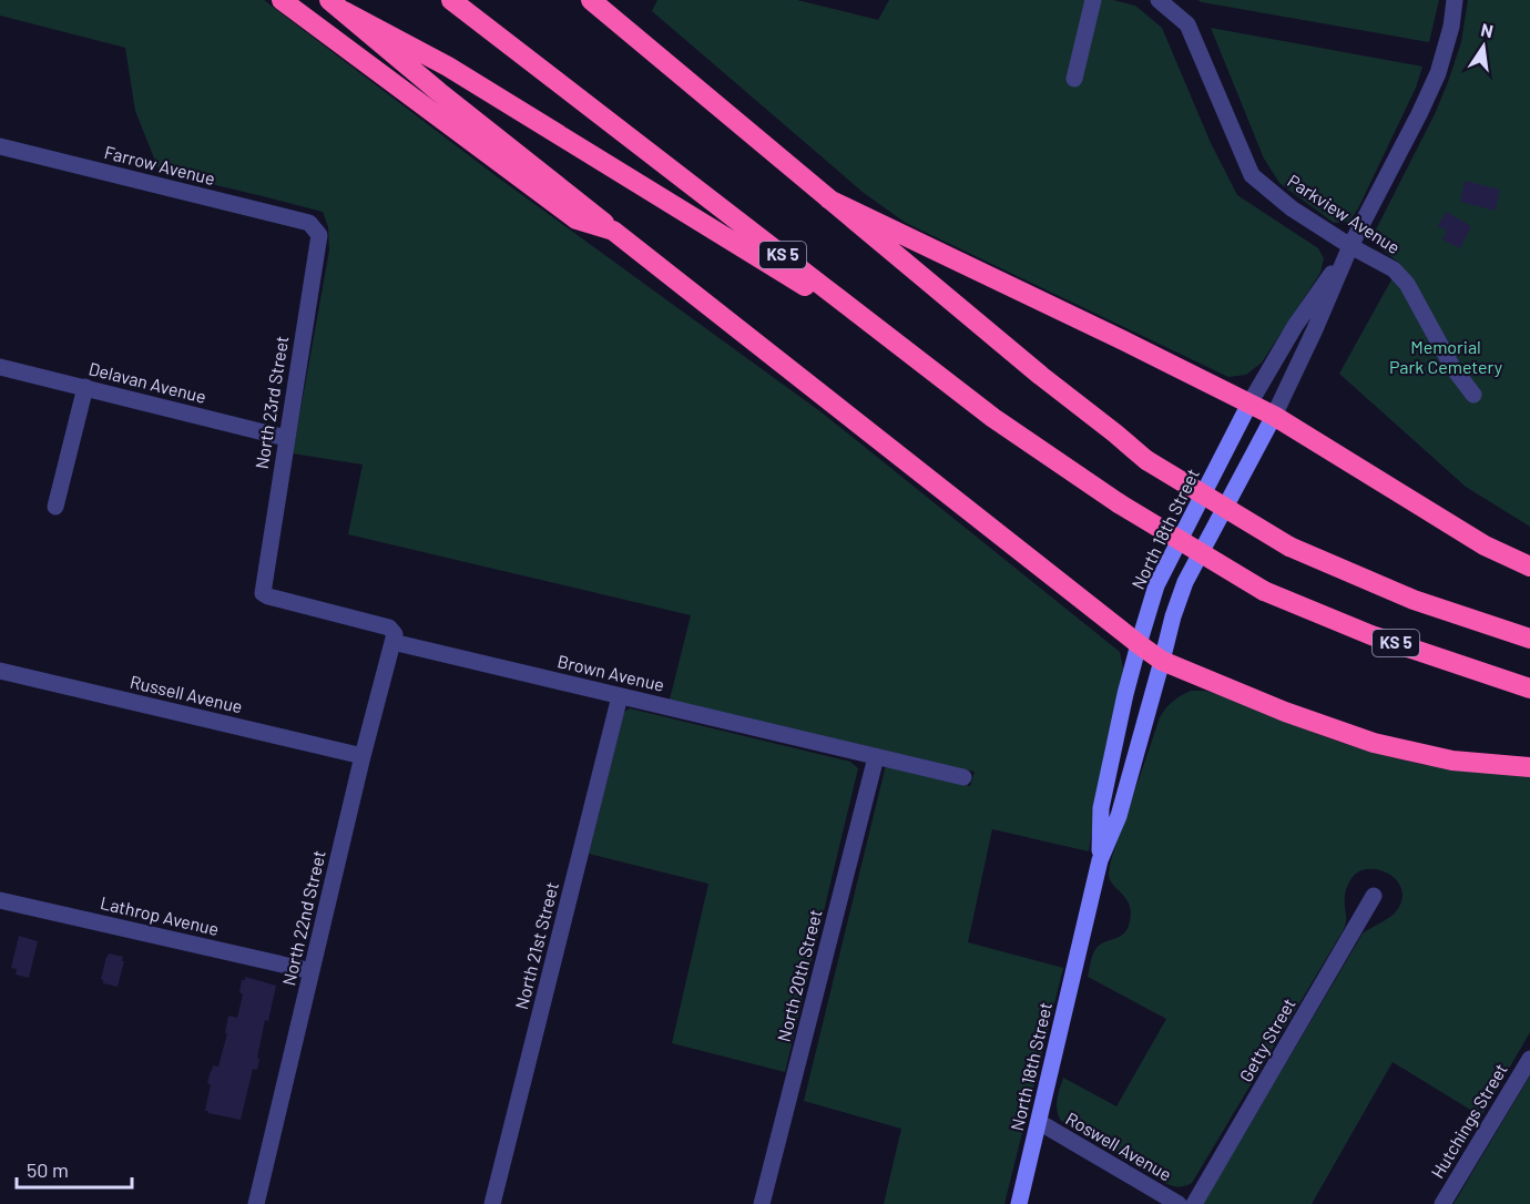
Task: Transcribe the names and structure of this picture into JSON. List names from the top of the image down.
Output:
{
  "streets": {
    "highway": ["KS 5"],
    "main road": ["North 18th Street"],
    "street": [
      "Farrow Avenue",
      "Parkview Avenue",
      "Delavan Avenue",
      "North 23rd Street",
      "Brown Avenue",
      "Russell Avenue",
      "Lathrop Avenue",
      "North 22nd Street",
      "North 21st Street",
      "North 20th Street",
      "Getty Street",
      "Hutchings Street",
      "Roswell Avenue"
    ]
  },
  "crossings": [
    ["Farrow Avenue", "North 23rd Street"],
    ["Parkview Avenue", "North 18th Street"],
    ["Delavan Avenue", "North 23rd Street"],
    ["North 23rd Street", "Brown Avenue"],
    ["North 23rd Street", "North 22nd Street"],
    ["North 18th Street", "Roswell Avenue"],
    ["Brown Avenue", "North 22nd Street"],
    ["Brown Avenue", "North 21st Street"],
    ["Brown Avenue", "North 20th Street"],
    ["Russell Avenue", "North 22nd Street"],
    ["Lathrop Avenue", "North 22nd Street"]
  ],
  "parks": ["Memorial Park Cemetery"],
  "scale_bar": "50 m",
  "north": "top"
}
